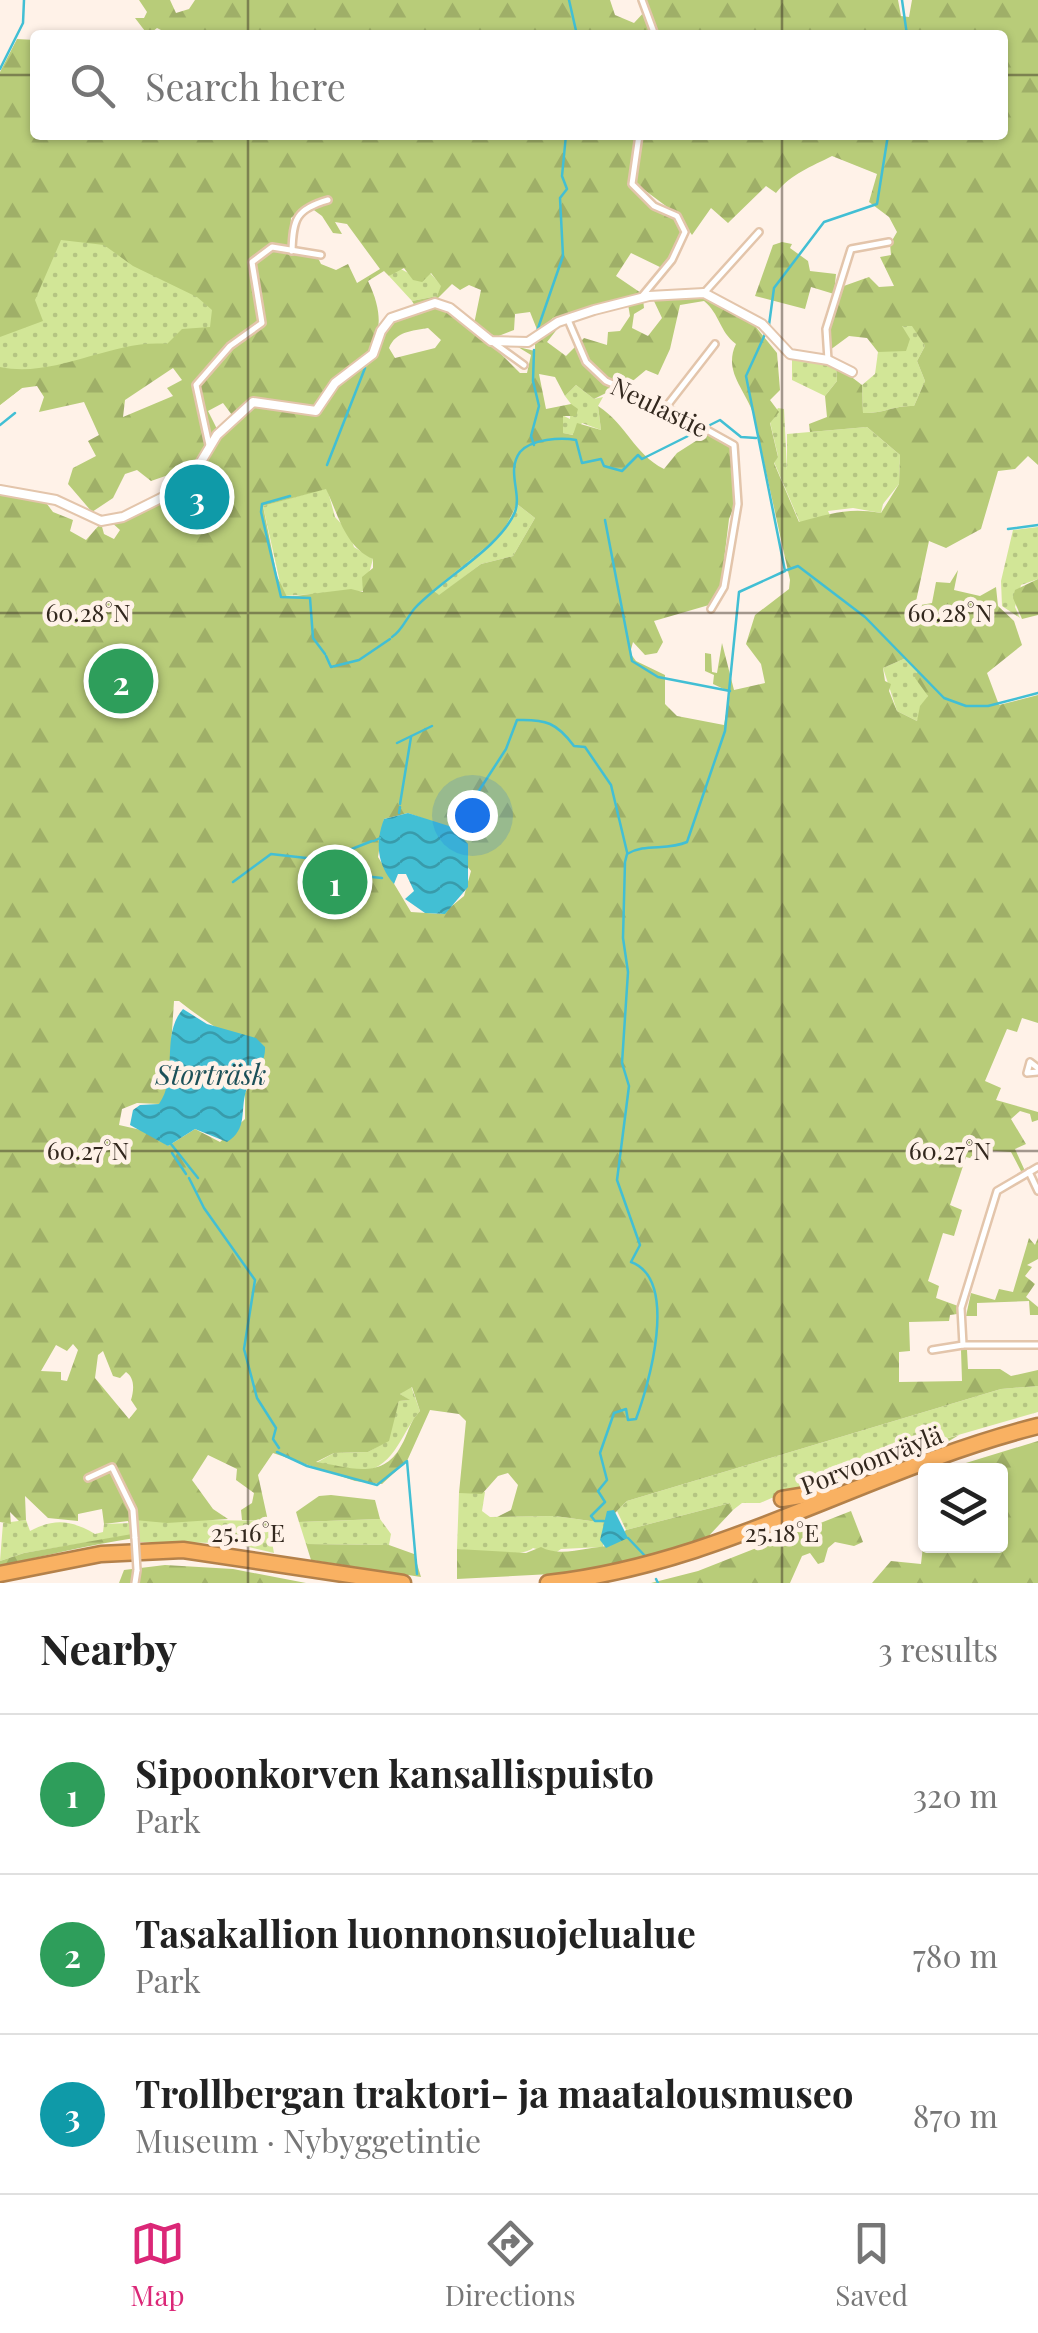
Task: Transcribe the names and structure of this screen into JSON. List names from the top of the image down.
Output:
{
  "streets": {
    "highway": ["Porvoonväylä"],
    "street": ["Neulastie"]
  },
  "water": ["Storträsk"],
  "page": {
    "search": "Search here",
    "pins": ["3", "2", "1"],
    "heading": ["Nearby", "3 results"],
    "list": [
      {
        "mark": "1",
        "name": "Sipoonkorven kansallispuisto",
        "note": "Park",
        "value": "320 m"
      },
      {
        "mark": "2",
        "name": "Tasakallion luonnonsuojelualue",
        "note": "Park",
        "value": "780 m"
      },
      {
        "mark": "3",
        "name": "Trollbergan traktori- ja maatalousmuseo",
        "note": "Museum · Nybyggetintie",
        "value": "870 m"
      }
    ],
    "nav": ["Map", "Directions", "Saved"]
  },
  "coordinates": [
    "60.28°N",
    "60.27°N",
    "25.16°E",
    "25.18°E"
  ]
}
